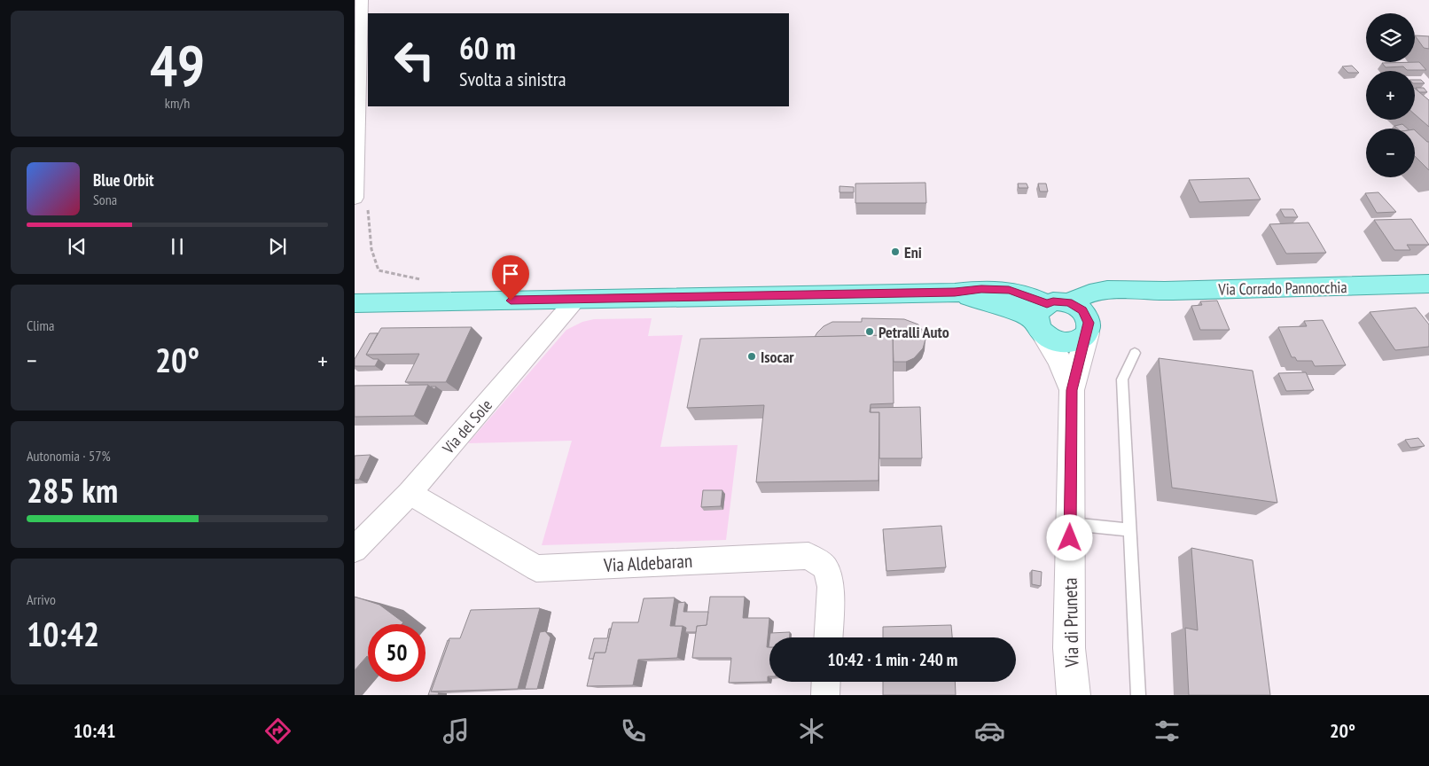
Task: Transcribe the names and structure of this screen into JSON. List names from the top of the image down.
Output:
{
  "streets": {
    "main road": ["Via Corrado Pannocchia", "Via di Pruneta"],
    "street": ["Via del Sole", "Via Aldebaran"]
  },
  "crossings": [
    ["Via Corrado Pannocchia", "Via di Pruneta"],
    ["Via del Sole", "Via Aldebaran"]
  ],
  "places": ["Eni", "Petralli Auto", "Isocar"],
  "page": {
    "tile": [
      ["49", "km/h"],
      "Clima",
      ["Autonomia · 57%", "285 km"],
      ["Arrivo", "10:42"]
    ],
    "map_buttons": ["+", "−"],
    "turn": ["60 m", "Svolta a sinistra"],
    "song": ["Blue Orbit", "Sona"],
    "heat": ["−", "20°", "+"],
    "limit": "50",
    "trip": "10:42 · 1 min · 240 m",
    "tabs": ["10:41", "20°"]
  }
}
